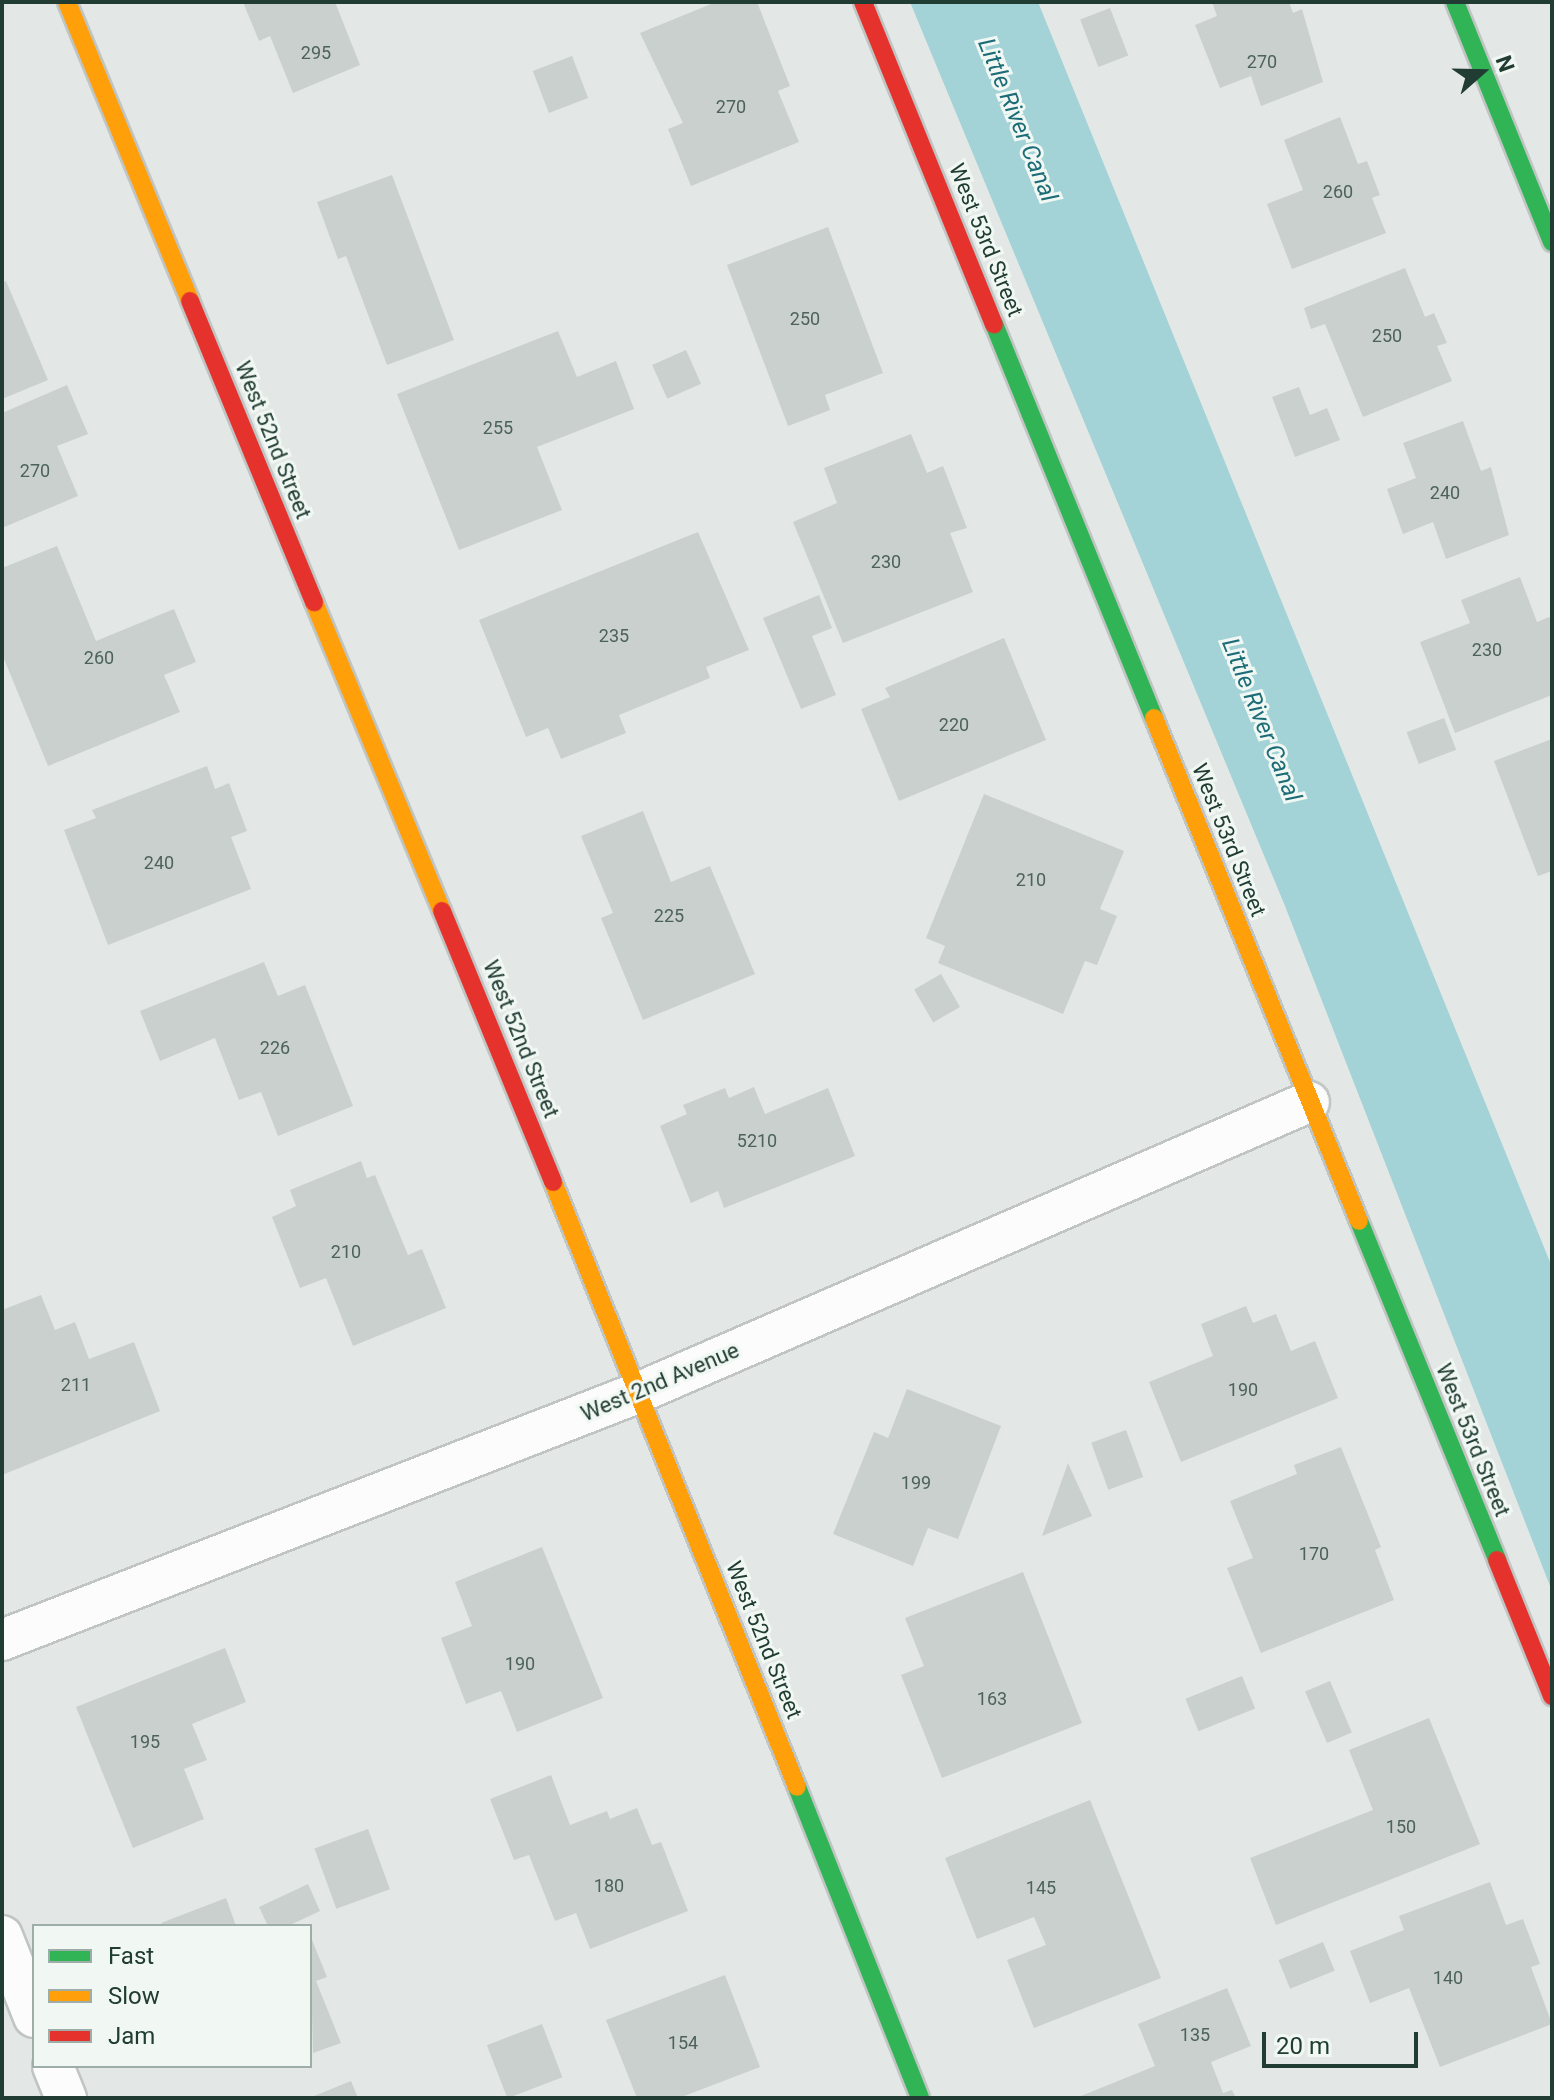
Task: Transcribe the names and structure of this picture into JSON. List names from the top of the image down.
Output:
{
  "streets": {
    "street": ["West 53rd Street", "West 52nd Street", "West 2nd Avenue"]
  },
  "crossings": [
    ["West 53rd Street", "West 2nd Avenue"],
    ["West 52nd Street", "West 2nd Avenue"]
  ],
  "water": ["Little River Canal"],
  "house_numbers": [
    "295",
    "270",
    "270",
    "260",
    "250",
    "250",
    "255",
    "270",
    "240",
    "230",
    "235",
    "230",
    "260",
    "220",
    "240",
    "210",
    "225",
    "226",
    "5210",
    "210",
    "211",
    "190",
    "199",
    "170",
    "190",
    "163",
    "195",
    "150",
    "180",
    "145",
    "140",
    "135",
    "154"
  ],
  "legend": ["Fast", "Slow", "Jam"],
  "scale_bar": "20 m",
  "north": "right"
}
